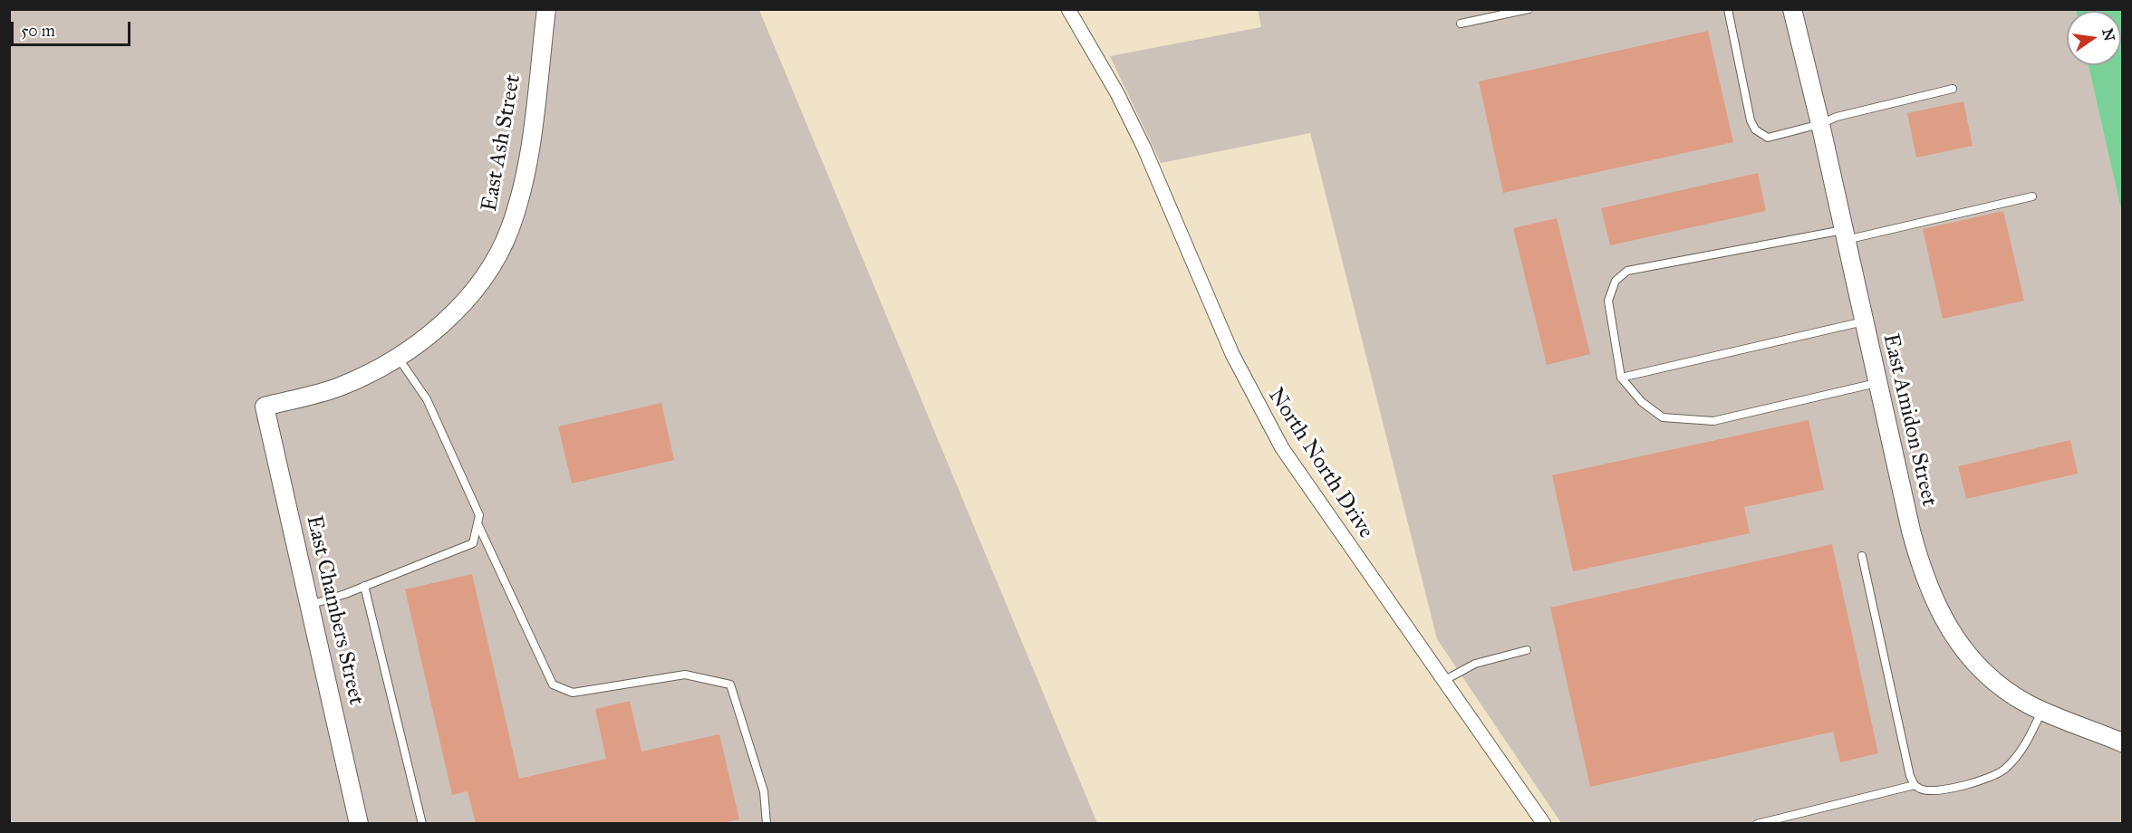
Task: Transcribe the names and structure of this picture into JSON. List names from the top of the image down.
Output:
{
  "streets": {
    "street": [
      "East Ash Street",
      "East Amidon Street",
      "North North Drive",
      "East Chambers Street"
    ]
  },
  "crossings": [
    ["East Ash Street", "East Chambers Street"]
  ],
  "scale_bar": "50 m",
  "north": "right"
}
